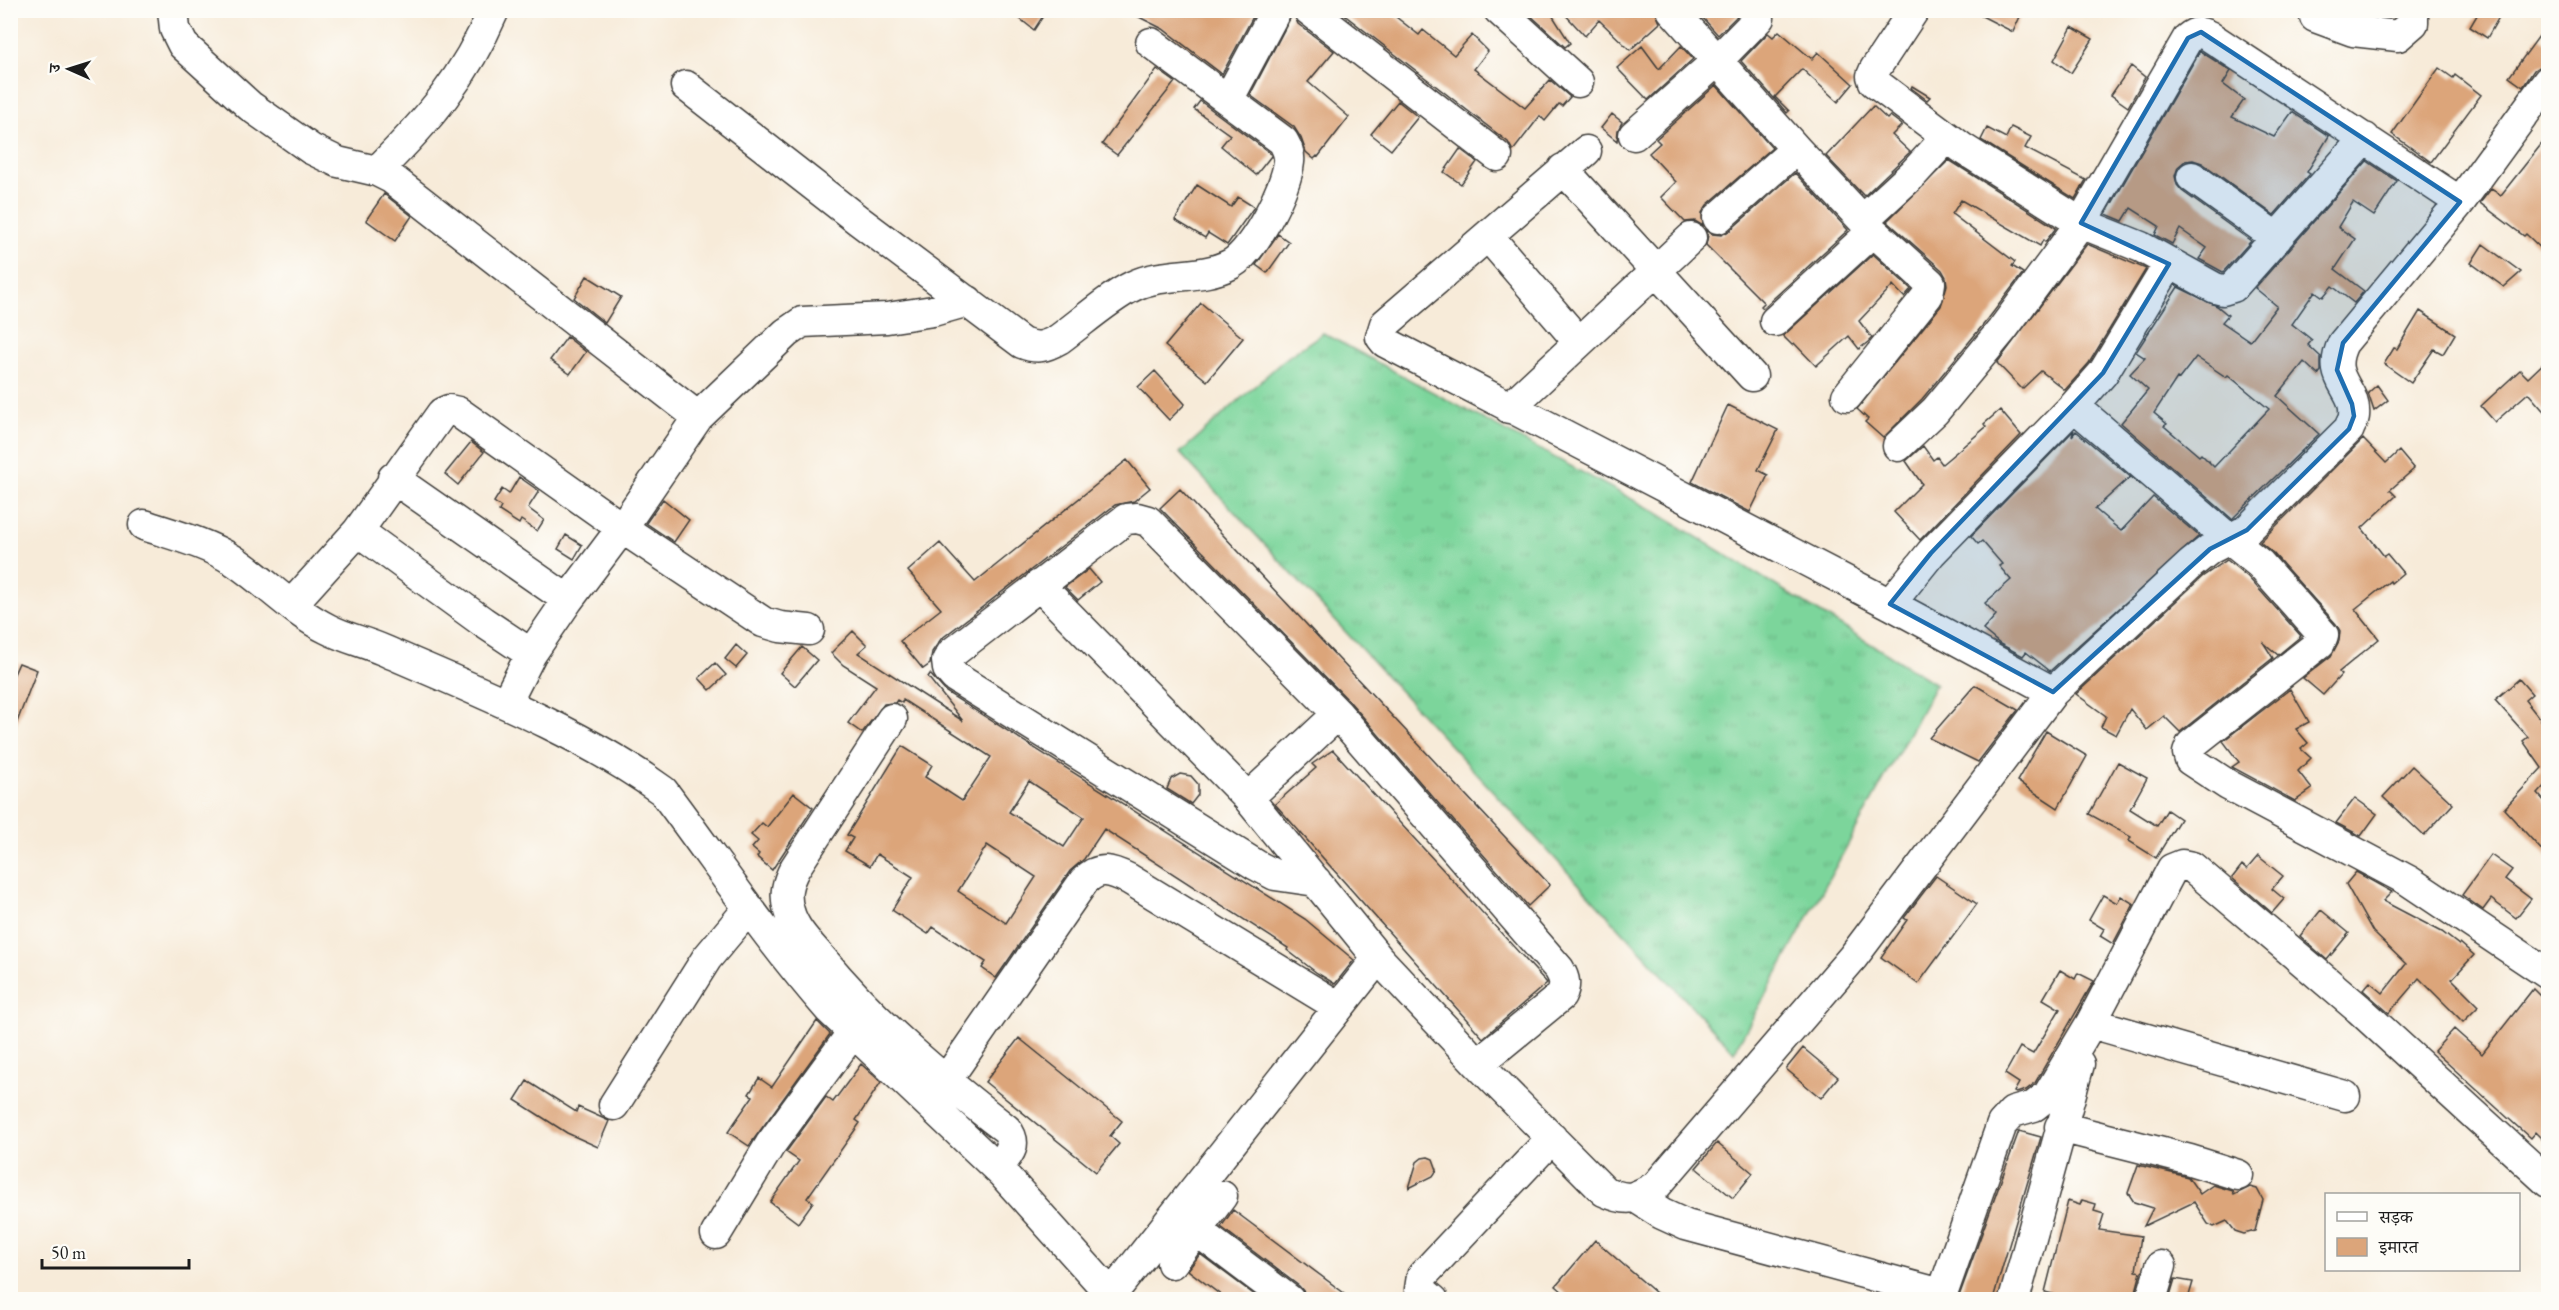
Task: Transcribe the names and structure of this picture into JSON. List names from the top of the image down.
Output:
{
  "legend": ["सड़क", "इमारत"],
  "scale_bar": "50 m",
  "north": "left"
}
